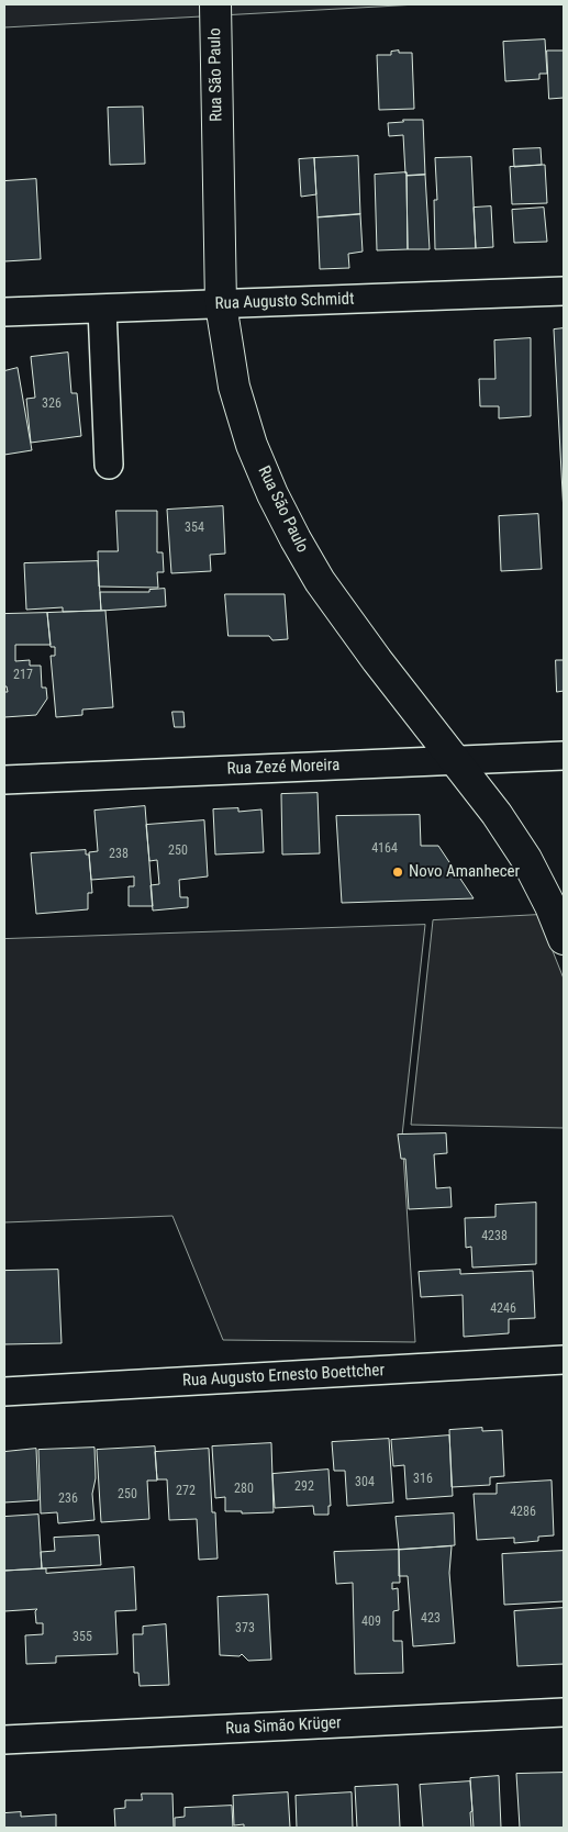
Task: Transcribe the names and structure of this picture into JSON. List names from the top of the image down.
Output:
{
  "streets": {
    "main road": ["Rua São Paulo"],
    "street": [
      "Rua Augusto Schmidt",
      "Rua Zezé Moreira",
      "Rua Augusto Ernesto Boettcher",
      "Rua Simão Krüger"
    ]
  },
  "crossings": [
    ["Rua São Paulo", "Rua Augusto Schmidt"],
    ["Rua São Paulo", "Rua Zezé Moreira"]
  ],
  "places": ["Novo Amanhecer"],
  "house_numbers": [
    "326",
    "354",
    "217",
    "4164",
    "250",
    "238",
    "4238",
    "4246",
    "316",
    "304",
    "292",
    "280",
    "272",
    "250",
    "236",
    "4286",
    "423",
    "409",
    "373",
    "355"
  ]
}
